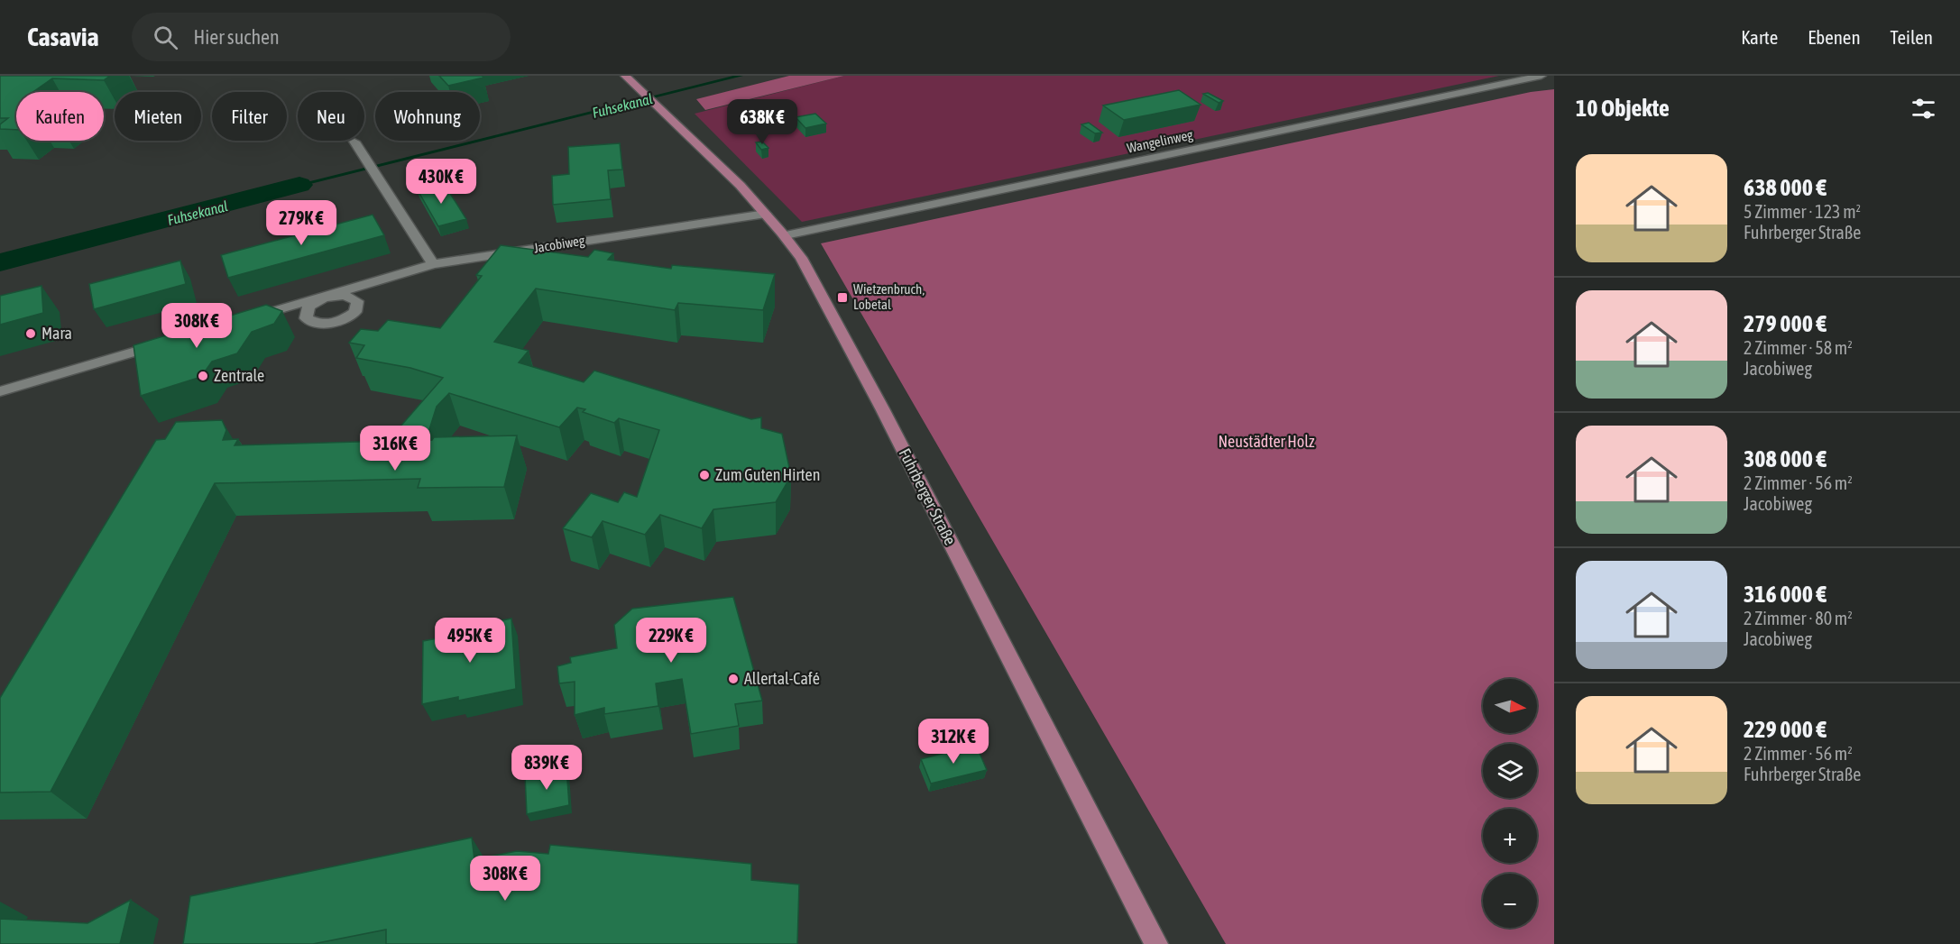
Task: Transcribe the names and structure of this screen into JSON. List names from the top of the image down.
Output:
{
  "streets": {
    "main road": ["Fuhrberger Straße"],
    "street": ["Wangelinweg", "Jacobiweg"]
  },
  "crossings": [
    ["Wangelinweg", "Fuhrberger Straße"],
    ["Jacobiweg", "Fuhrberger Straße"]
  ],
  "water": ["Fuhsekanal"],
  "parks": ["Neustädter Holz"],
  "places": {
    "transit": ["Wietzenbruch, Lobetal"],
    "other": [
      "Mara",
      "Zentrale",
      "Zum Guten Hirten",
      "Allertal-Café"
    ]
  },
  "north": "right",
  "page": {
    "header": "Casavia",
    "search": "Hier suchen",
    "nav": ["Karte", "Ebenen", "Teilen"],
    "heading": "10 Objekte",
    "chip": [
      "Kaufen",
      "Mieten",
      "Filter",
      "Neu",
      "Wohnung"
    ],
    "price": [
      "638K €",
      "430K €",
      "279K €",
      "308K €",
      "316K €",
      "495K €",
      "229K €",
      "312K €",
      "839K €",
      "308K €"
    ],
    "list": [
      {
        "name": "638 000 €",
        "note": "5 Zimmer · 123 m² · Fuhrberger Straße"
      },
      {
        "name": "279 000 €",
        "note": "2 Zimmer · 58 m² · Jacobiweg"
      },
      {
        "name": "308 000 €",
        "note": "2 Zimmer · 56 m² · Jacobiweg"
      },
      {
        "name": "316 000 €",
        "note": "2 Zimmer · 80 m² · Jacobiweg"
      },
      {
        "name": "229 000 €",
        "note": "2 Zimmer · 56 m² · Fuhrberger Straße"
      }
    ],
    "map_buttons": ["+", "−"]
  }
}
